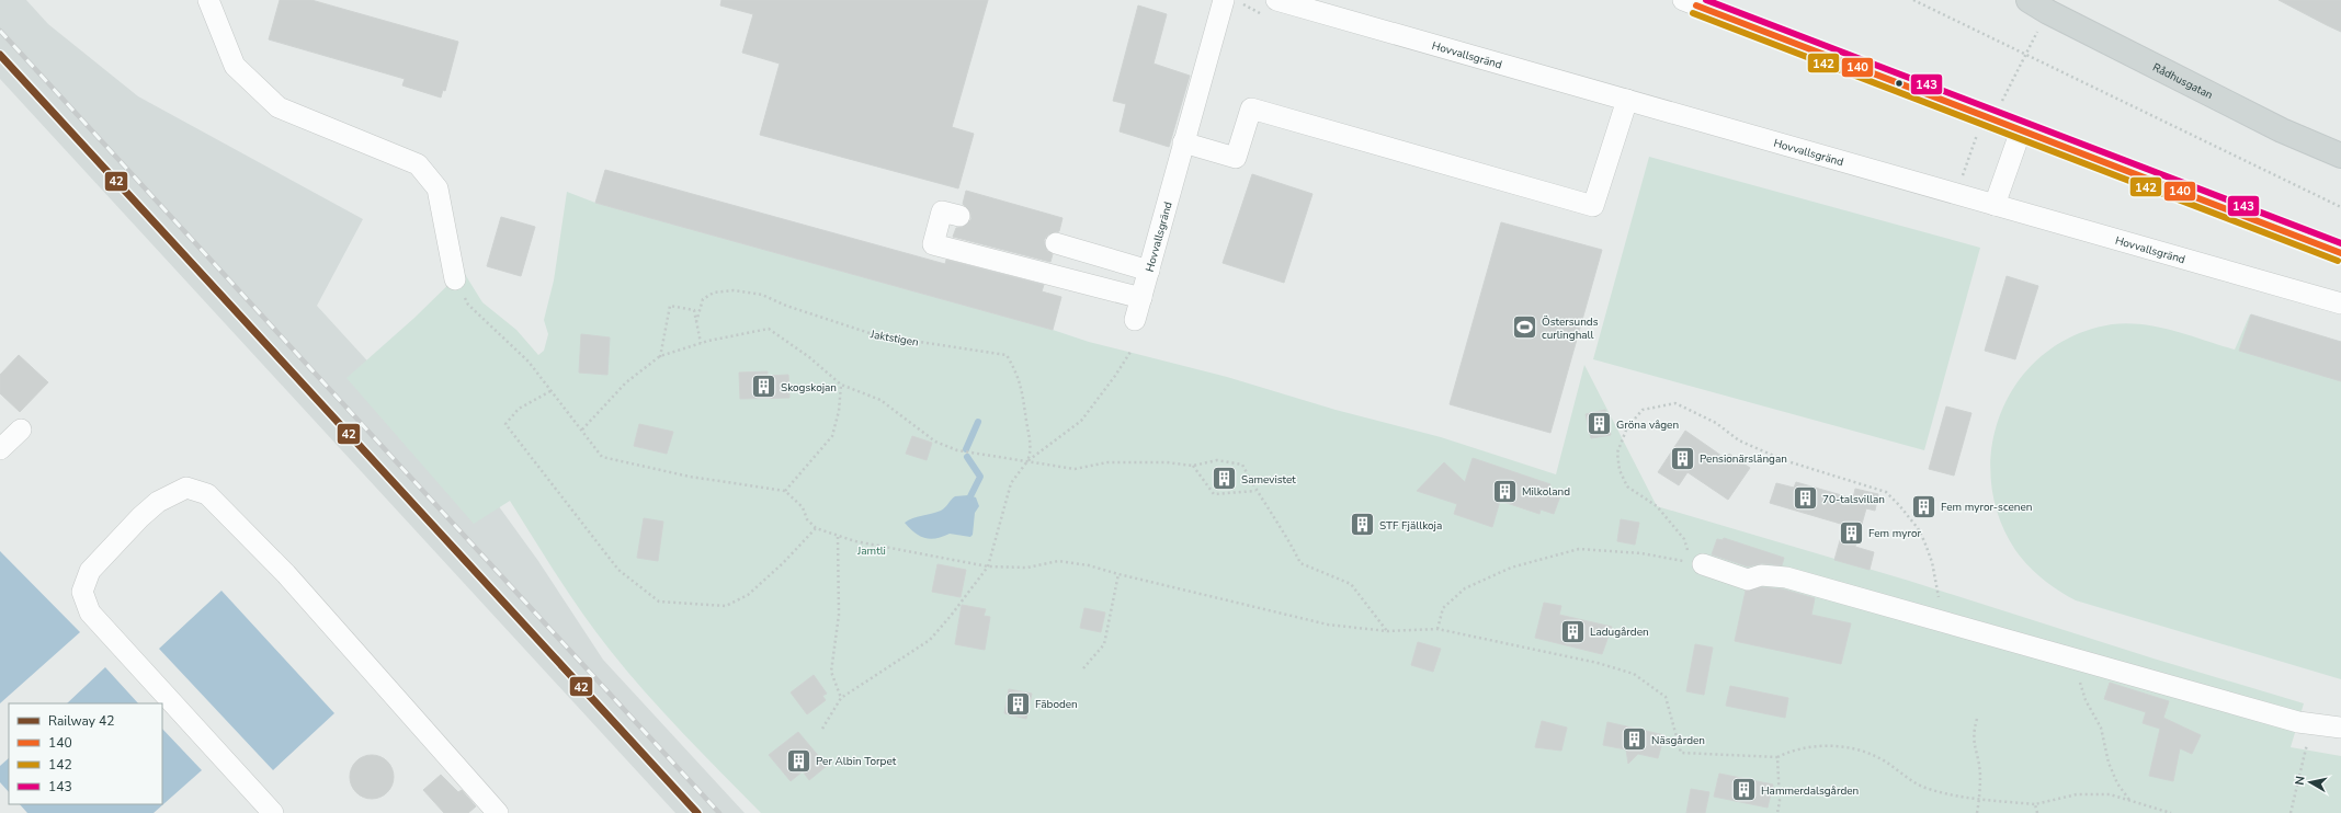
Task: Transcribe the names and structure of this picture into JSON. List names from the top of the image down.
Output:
{
  "streets": {
    "main road": ["Rådhusgatan"],
    "street": ["Hovvallsgränd"],
    "path": ["Jaktstigen"]
  },
  "parks": ["Jamtli"],
  "places": {
    "sports": ["Östersunds curlinghall"],
    "building": [
      "Skogskojan",
      "Gröna vågen",
      "Pensionärslängan",
      "Samevistet",
      "Milkoland",
      "70-talsvillan",
      "Fem myror-scenen",
      "STF Fjällkoja",
      "Fem myror",
      "Ladugården",
      "Fäboden",
      "Näsgården",
      "Per Albin Torpet",
      "Hammerdalsgården"
    ]
  },
  "lines": [
    "transit line 143",
    "transit line 140",
    "transit line 142",
    "rail line 42"
  ],
  "legend": [
    "Railway 42",
    "140",
    "142",
    "143"
  ],
  "north": "left"
}
